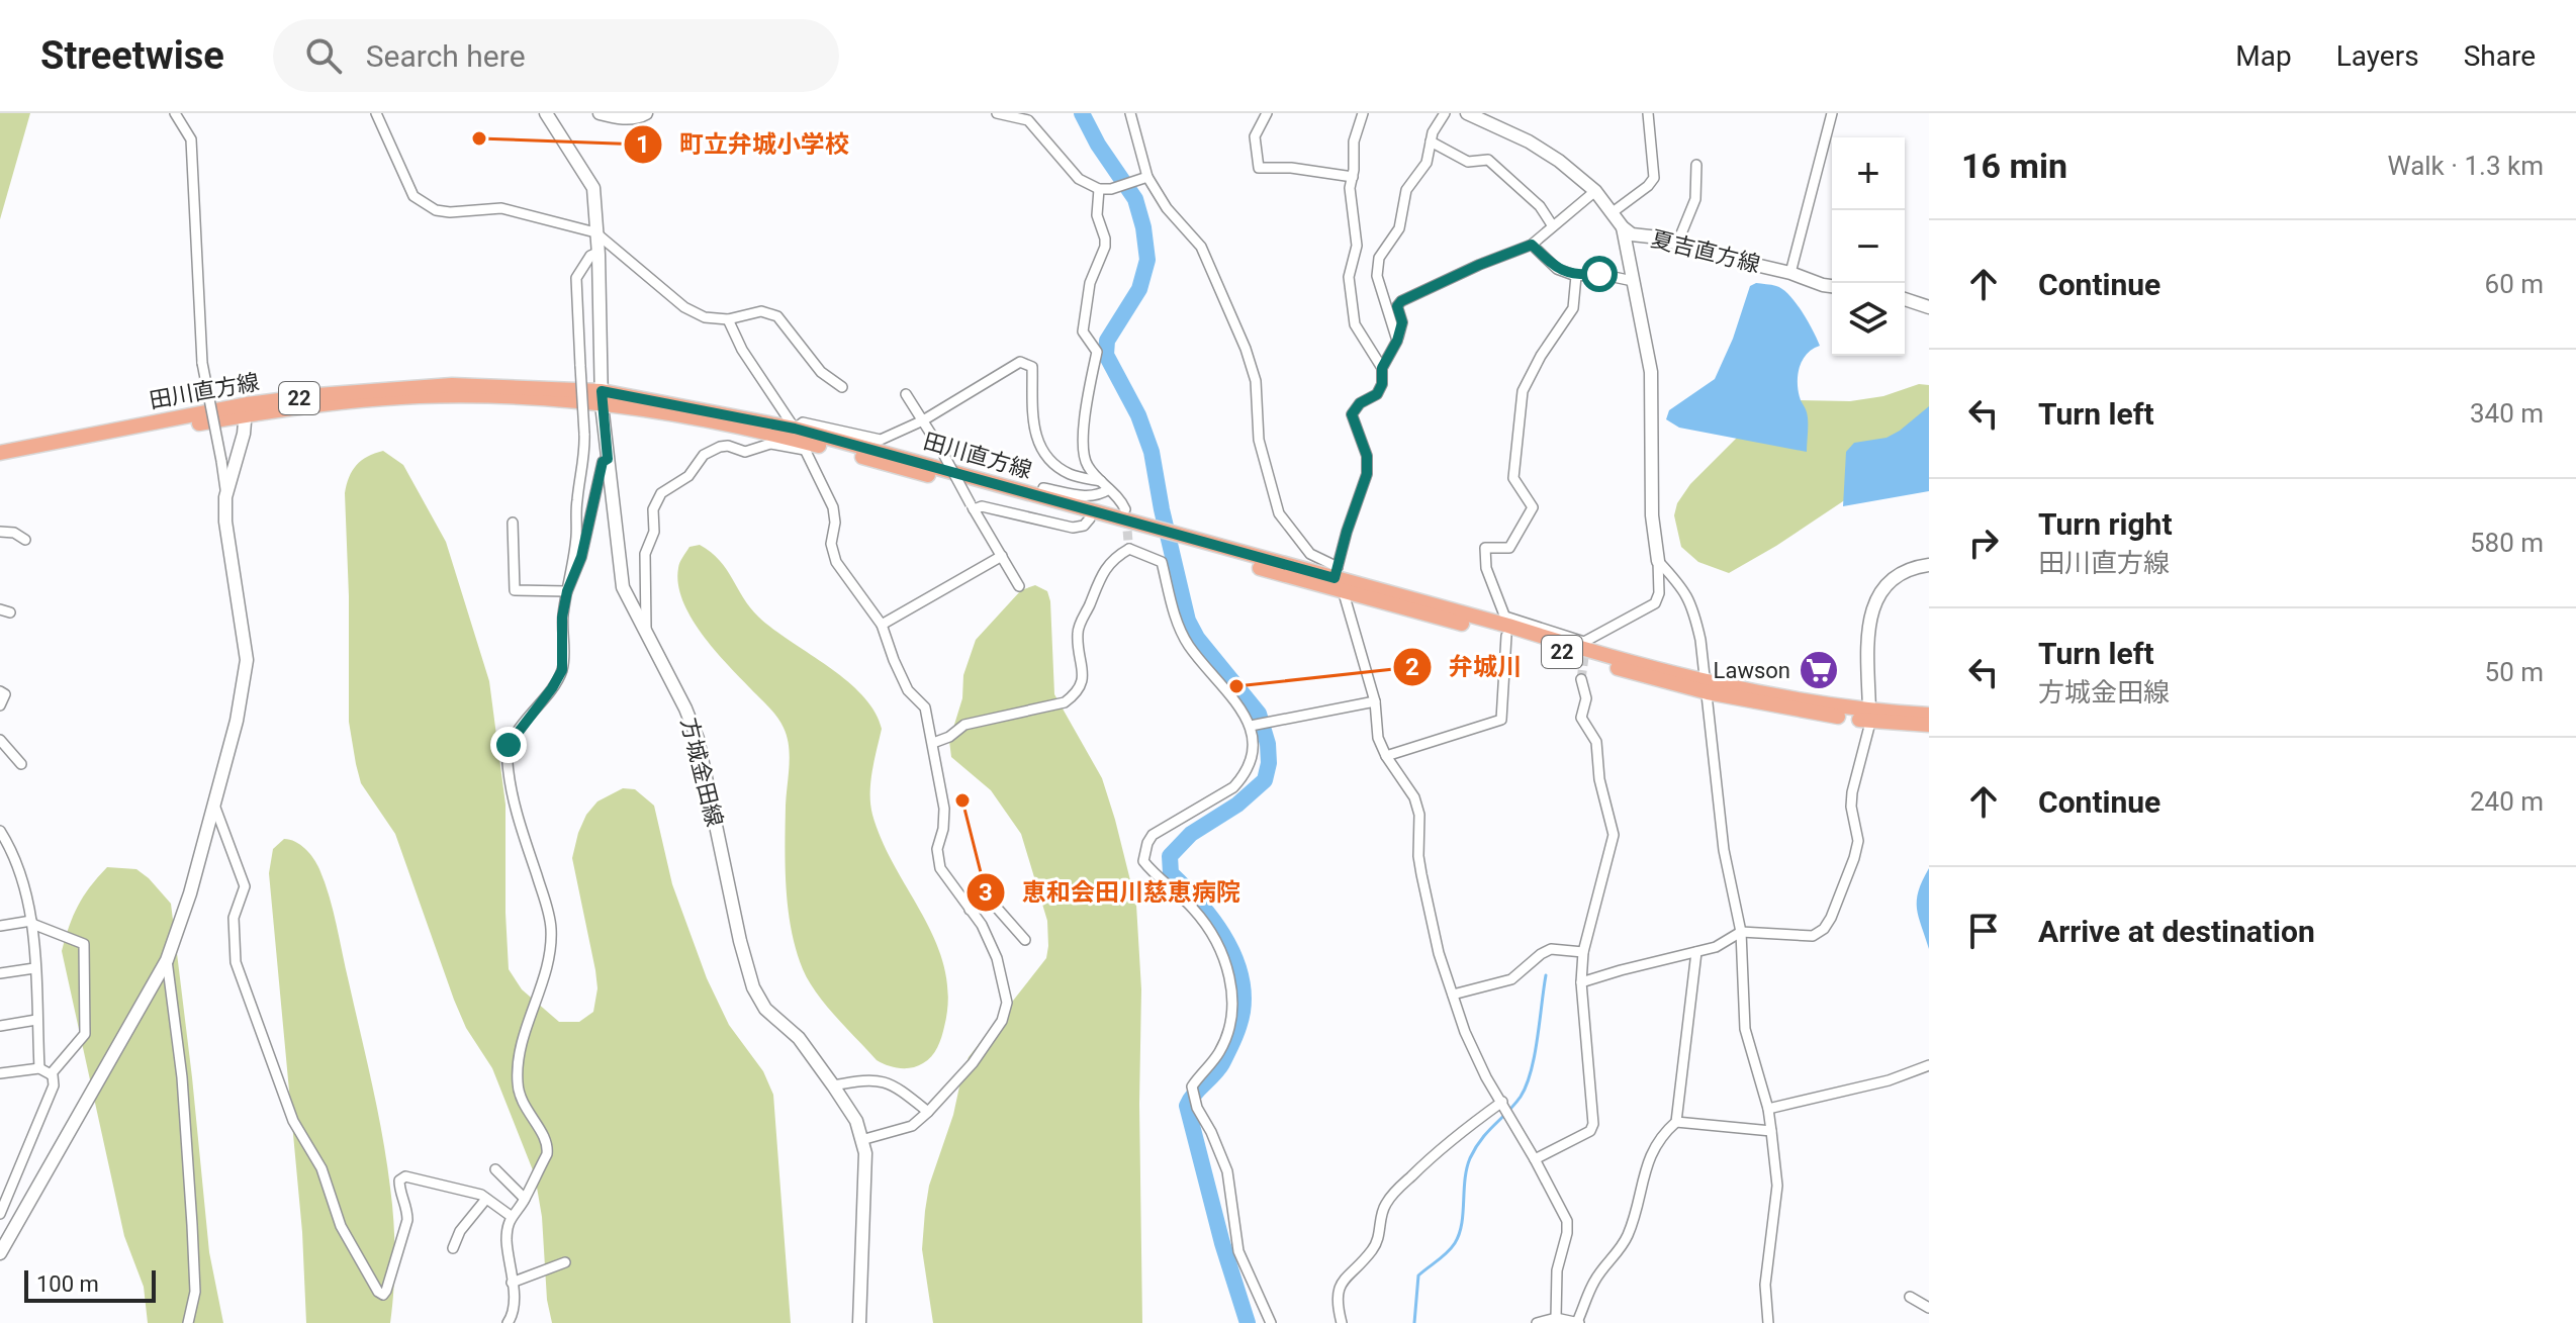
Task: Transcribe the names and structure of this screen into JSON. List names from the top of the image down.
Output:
{
  "streets": {
    "main road": [
      "夏吉直方線",
      "田川直方線",
      "22",
      "方城金田線"
    ]
  },
  "crossings": [
    ["田川直方線", "方城金田線"]
  ],
  "places": {
    "other": ["町立弁城小学校", "弁城川", "恵和会田川慈恵病院"],
    "supermarket": ["Lawson"]
  },
  "scale_bar": "100 m",
  "page": {
    "header": "Streetwise",
    "search": "Search here",
    "nav": ["Map", "Layers", "Share"],
    "heading": ["16 min", "Walk · 1.3 km"],
    "map_buttons": ["+", "−"],
    "list": [
      ["Continue", "60 m"],
      ["Turn left", "340 m"],
      ["Turn right", "田川直方線", "580 m"],
      ["Turn left", "方城金田線", "50 m"],
      ["Continue", "240 m"],
      "Arrive at destination"
    ],
    "scale": "100 m"
  }
}
